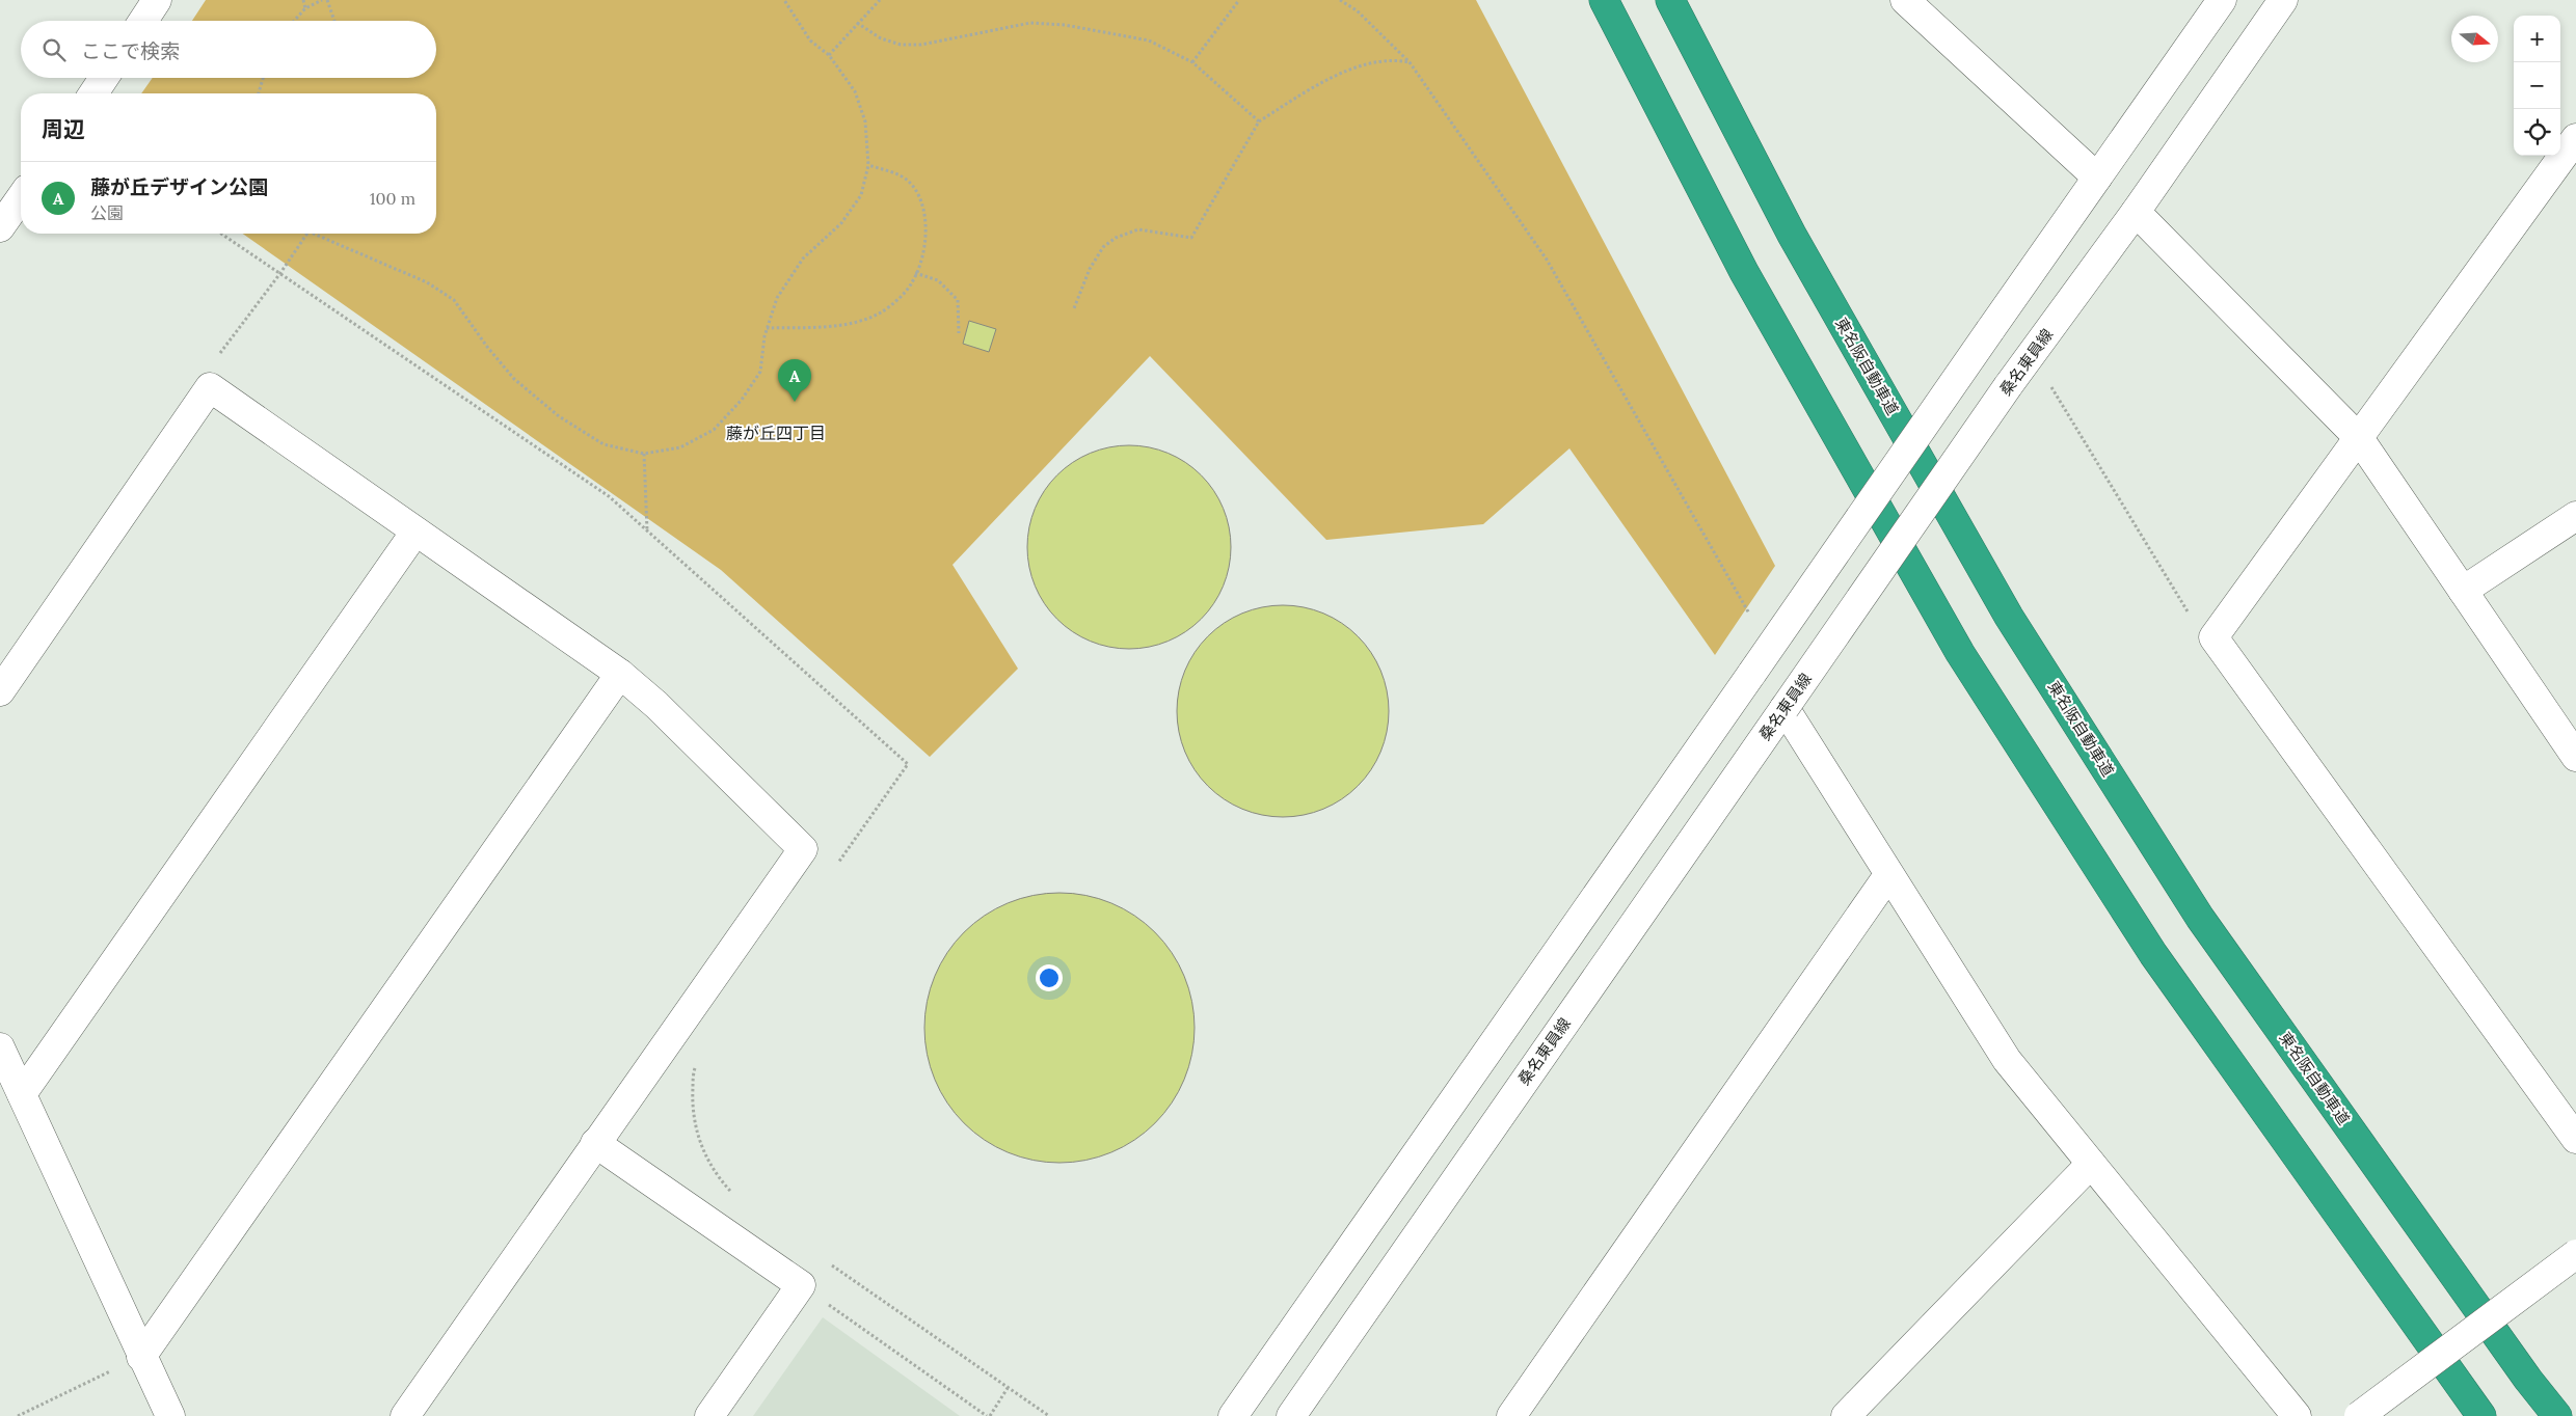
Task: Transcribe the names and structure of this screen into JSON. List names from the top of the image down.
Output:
{
  "streets": {
    "highway": ["東名阪自動車道"],
    "street": ["桑名東員線"]
  },
  "districts": ["藤が丘四丁目"],
  "north": "right",
  "page": {
    "map_buttons": ["+", "−"],
    "search": "ここで検索",
    "heading": "周辺",
    "list": [
      {
        "mark": "A",
        "name": "藤が丘デザイン公園",
        "note": "公園",
        "value": "100 m"
      }
    ],
    "pins": "A"
  }
}
